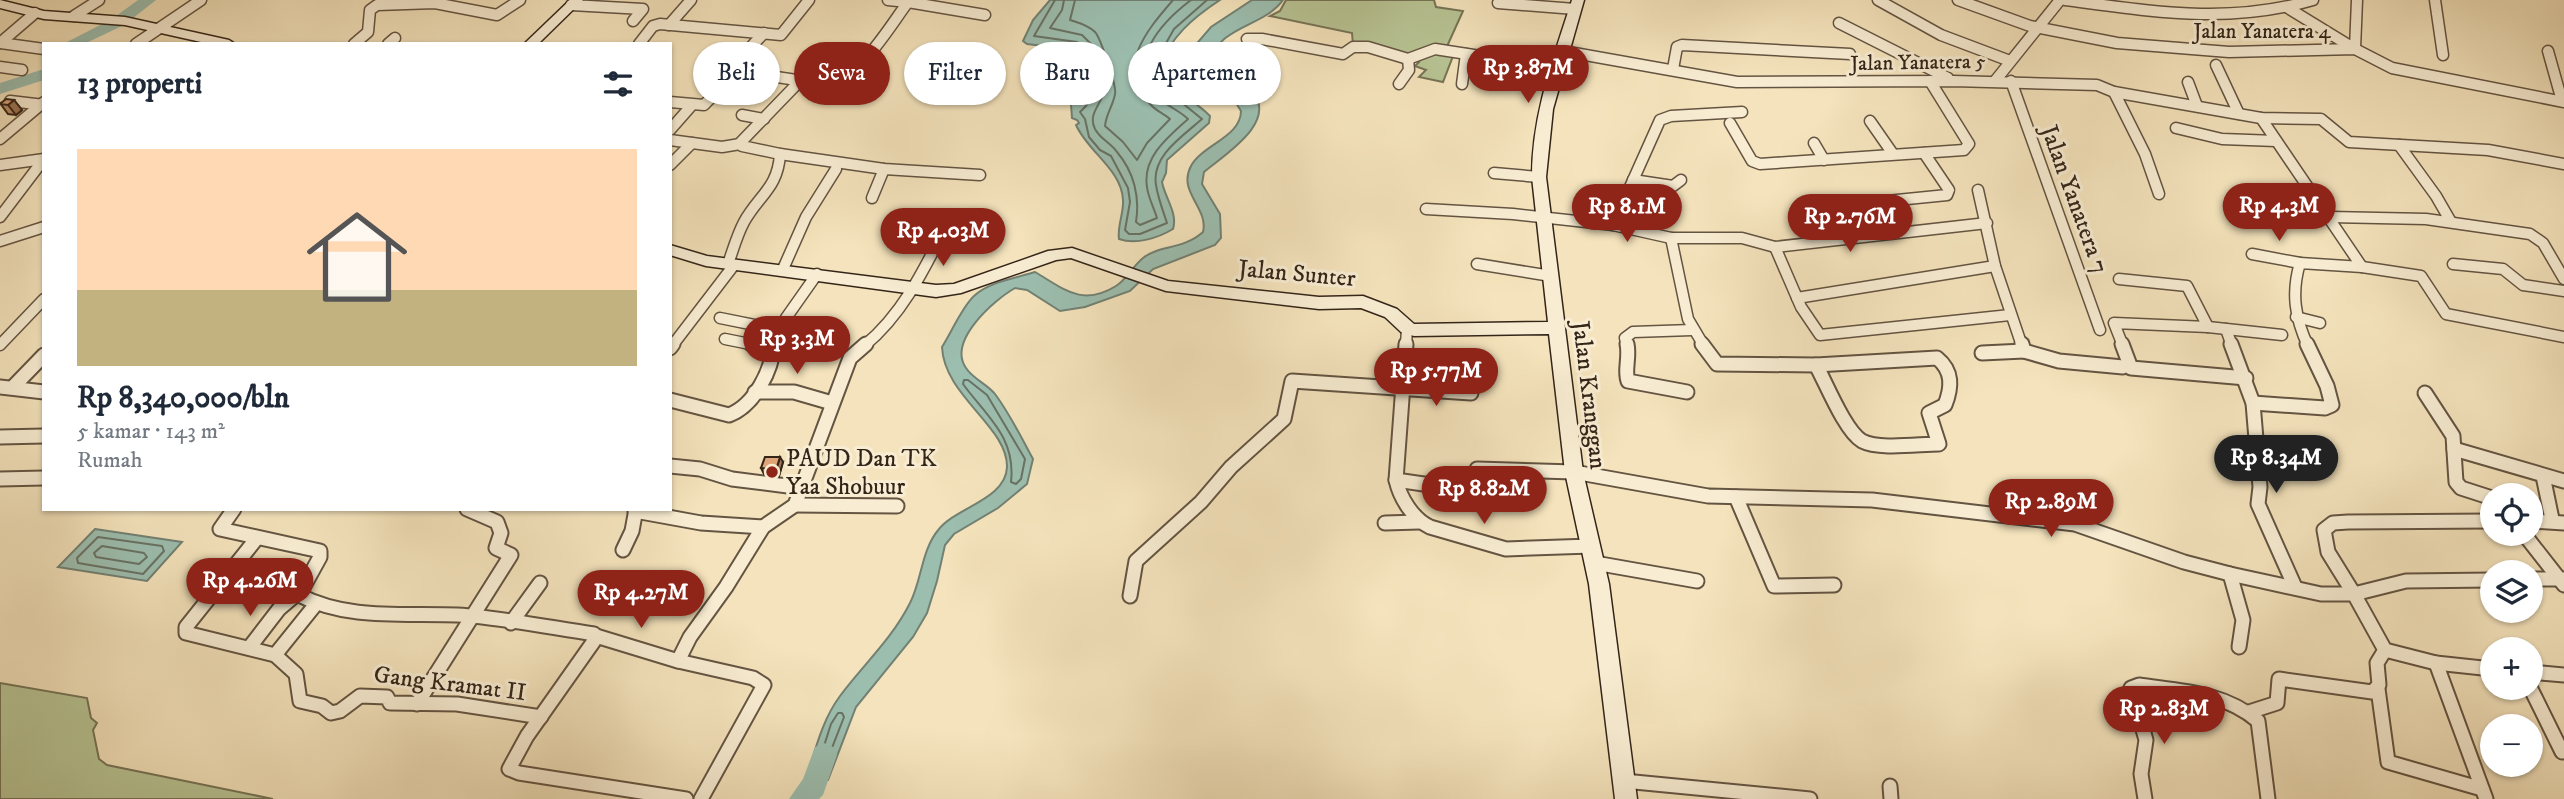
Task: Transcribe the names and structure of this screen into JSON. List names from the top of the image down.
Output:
{
  "streets": {
    "street": [
      "Jalan Yanatera 4",
      "Jalan Yanatera 5",
      "Jalan Yanatera 7",
      "Jalan Sunter",
      "Jalan Kranggan",
      "Gang Kramat II"
    ]
  },
  "crossings": [
    ["Jalan Yanatera 4", "Jalan Yanatera 5"],
    ["Jalan Yanatera 5", "Jalan Kranggan"]
  ],
  "places": ["PAUD Dan TK Yaa Shobuur"],
  "page": {
    "chip": [
      "Beli",
      "Sewa",
      "Filter",
      "Baru",
      "Apartemen"
    ],
    "heading": "13 properti",
    "price": [
      "Rp 3.87M",
      "Rp 4.3M",
      "Rp 8.1M",
      "Rp 2.76M",
      "Rp 4.03M",
      "Rp 3.3M",
      "Rp 5.77M",
      "Rp 8.34M",
      "Rp 8.82M",
      "Rp 2.89M",
      "Rp 4.26M",
      "Rp 4.27M",
      "Rp 2.83M"
    ],
    "list": [
      {
        "name": "Rp 8,340,000/bln",
        "note": "5 kamar · 143 m² · Rumah"
      }
    ],
    "map_buttons": ["+", "−"]
  }
}
